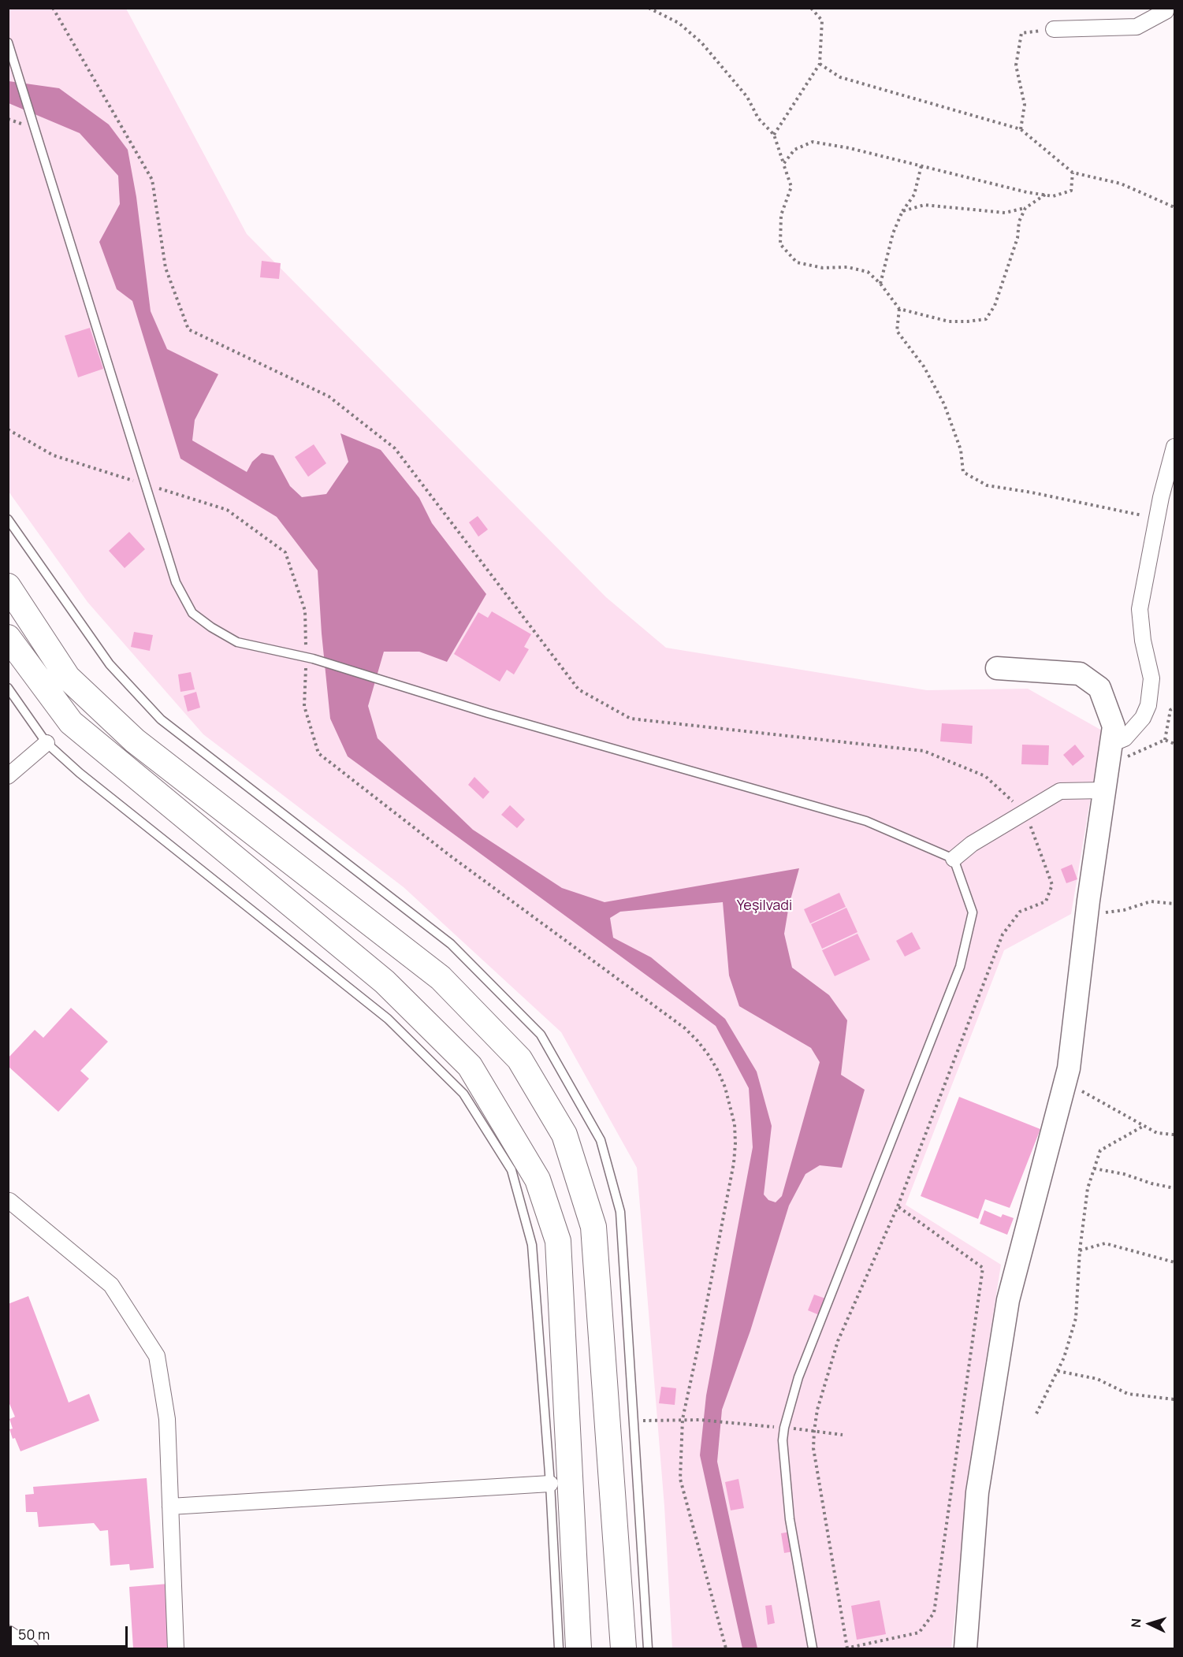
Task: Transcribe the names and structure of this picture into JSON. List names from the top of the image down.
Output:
{
  "parks": ["Yeşilvadi"],
  "scale_bar": "50 m",
  "north": "left"
}
